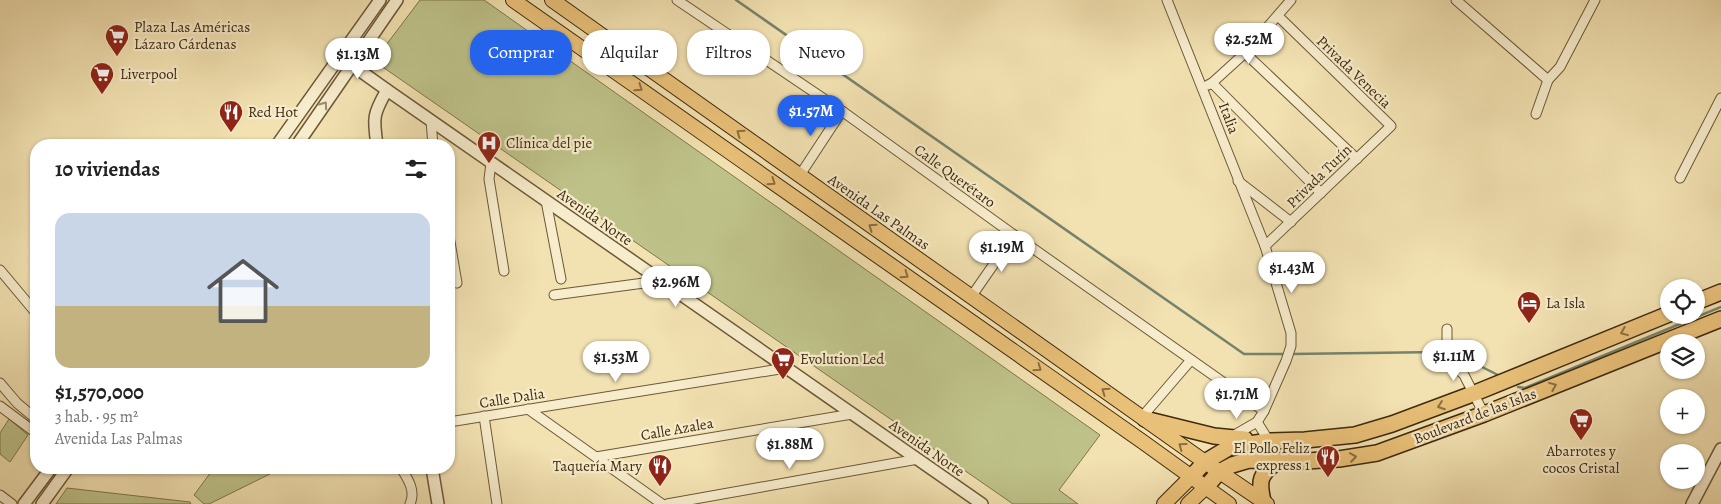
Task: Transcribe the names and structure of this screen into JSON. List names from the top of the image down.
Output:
{
  "streets": {
    "highway": ["Boulevard de las Islas"],
    "main road": ["Avenida Las Palmas"],
    "street": [
      "Privada Venecia",
      "Italia",
      "Calle Querétaro",
      "Privada Turín",
      "Avenida Norte",
      "Calle Dalia",
      "Calle Azalea"
    ]
  },
  "crossings": [
    ["Privada Venecia", "Privada Turín"],
    ["Italia", "Calle Querétaro"],
    ["Italia", "Privada Turín"],
    ["Avenida Las Palmas", "Boulevard de las Islas"],
    ["Avenida Norte", "Calle Dalia"],
    ["Avenida Norte", "Calle Azalea"]
  ],
  "places": {
    "supermarket": [
      "Plaza Las Américas Lázaro Cárdenas",
      "Liverpool",
      "Evolution Led",
      "Abarrotes y cocos Cristal"
    ],
    "restaurant": ["Red Hot", "El Pollo Feliz express 1", "Taquería Mary"],
    "hospital": ["Clínica del pie"],
    "hotel": ["La Isla"]
  },
  "page": {
    "price": [
      "$2.52M",
      "$1.13M",
      "$1.57M",
      "$1.19M",
      "$1.43M",
      "$2.96M",
      "$1.11M",
      "$1.53M",
      "$1.71M",
      "$1.88M"
    ],
    "chip": [
      "Comprar",
      "Alquilar",
      "Filtros",
      "Nuevo"
    ],
    "heading": "10 viviendas",
    "list": [
      {
        "name": "$1,570,000",
        "note": "3 hab. · 95 m² · Avenida Las Palmas"
      }
    ],
    "map_buttons": ["+", "−"]
  }
}
